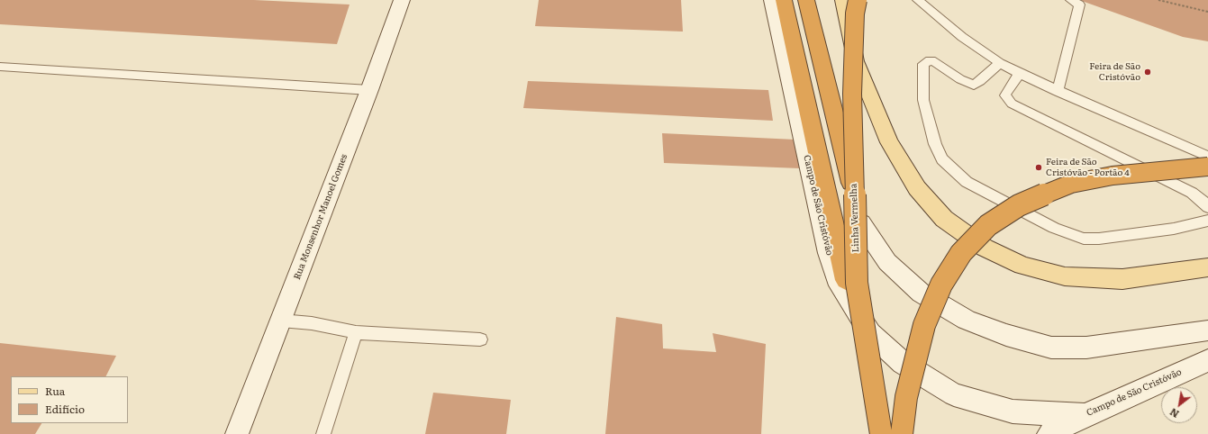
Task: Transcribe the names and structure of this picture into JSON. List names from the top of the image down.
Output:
{
  "streets": {
    "highway": ["Linha Vermelha"],
    "street": ["Campo de São Cristóvão", "Rua Monsenhor Manoel Gomes"]
  },
  "places": ["Feira de São Cristóvão", "Feira de São Cristóvão - Portão 4"],
  "legend": ["Rua", "Edifício"],
  "north": "bottom left"
}
